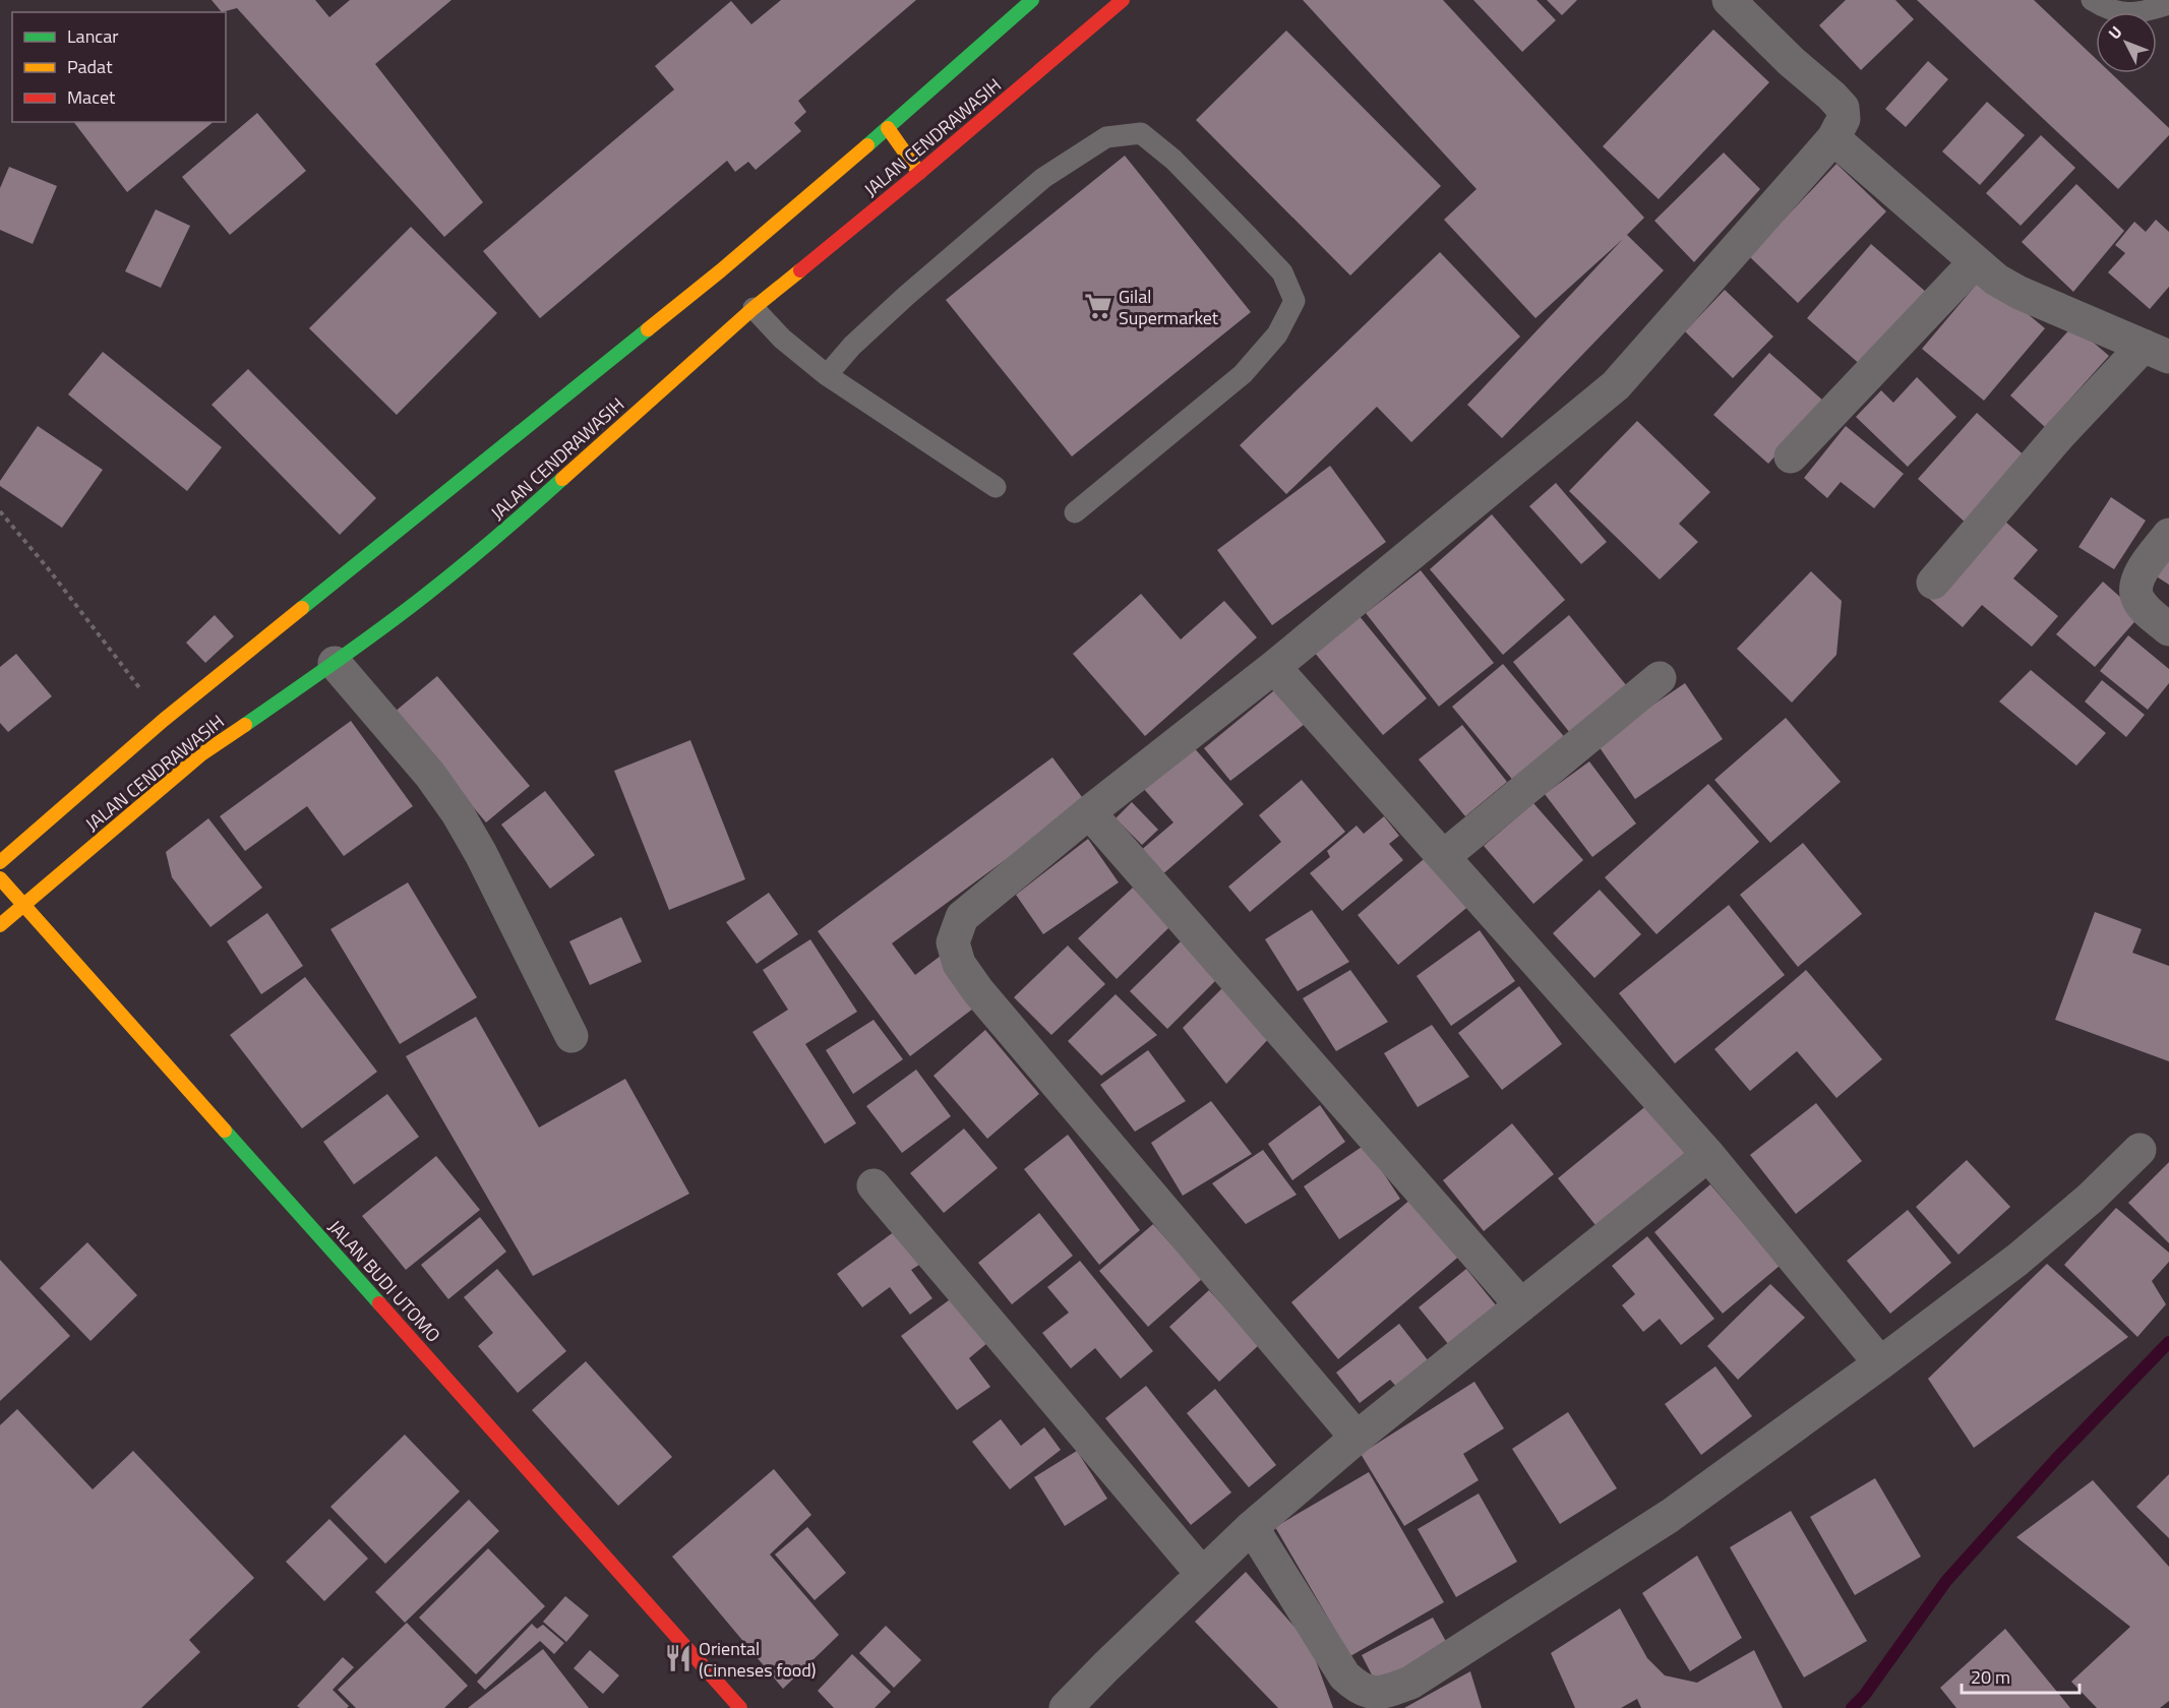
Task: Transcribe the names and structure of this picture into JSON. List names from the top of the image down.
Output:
{
  "streets": {
    "main road": ["JALAN CENDRAWASIH", "JALAN BUDI UTOMO"]
  },
  "crossings": [
    ["JALAN CENDRAWASIH", "JALAN BUDI UTOMO"]
  ],
  "places": {
    "supermarket": ["Gilal Supermarket"],
    "restaurant": ["Oriental (Cinneses food)"]
  },
  "legend": ["Lancar", "Padat", "Macet"],
  "scale_bar": "20 m",
  "north": "top left"
}
